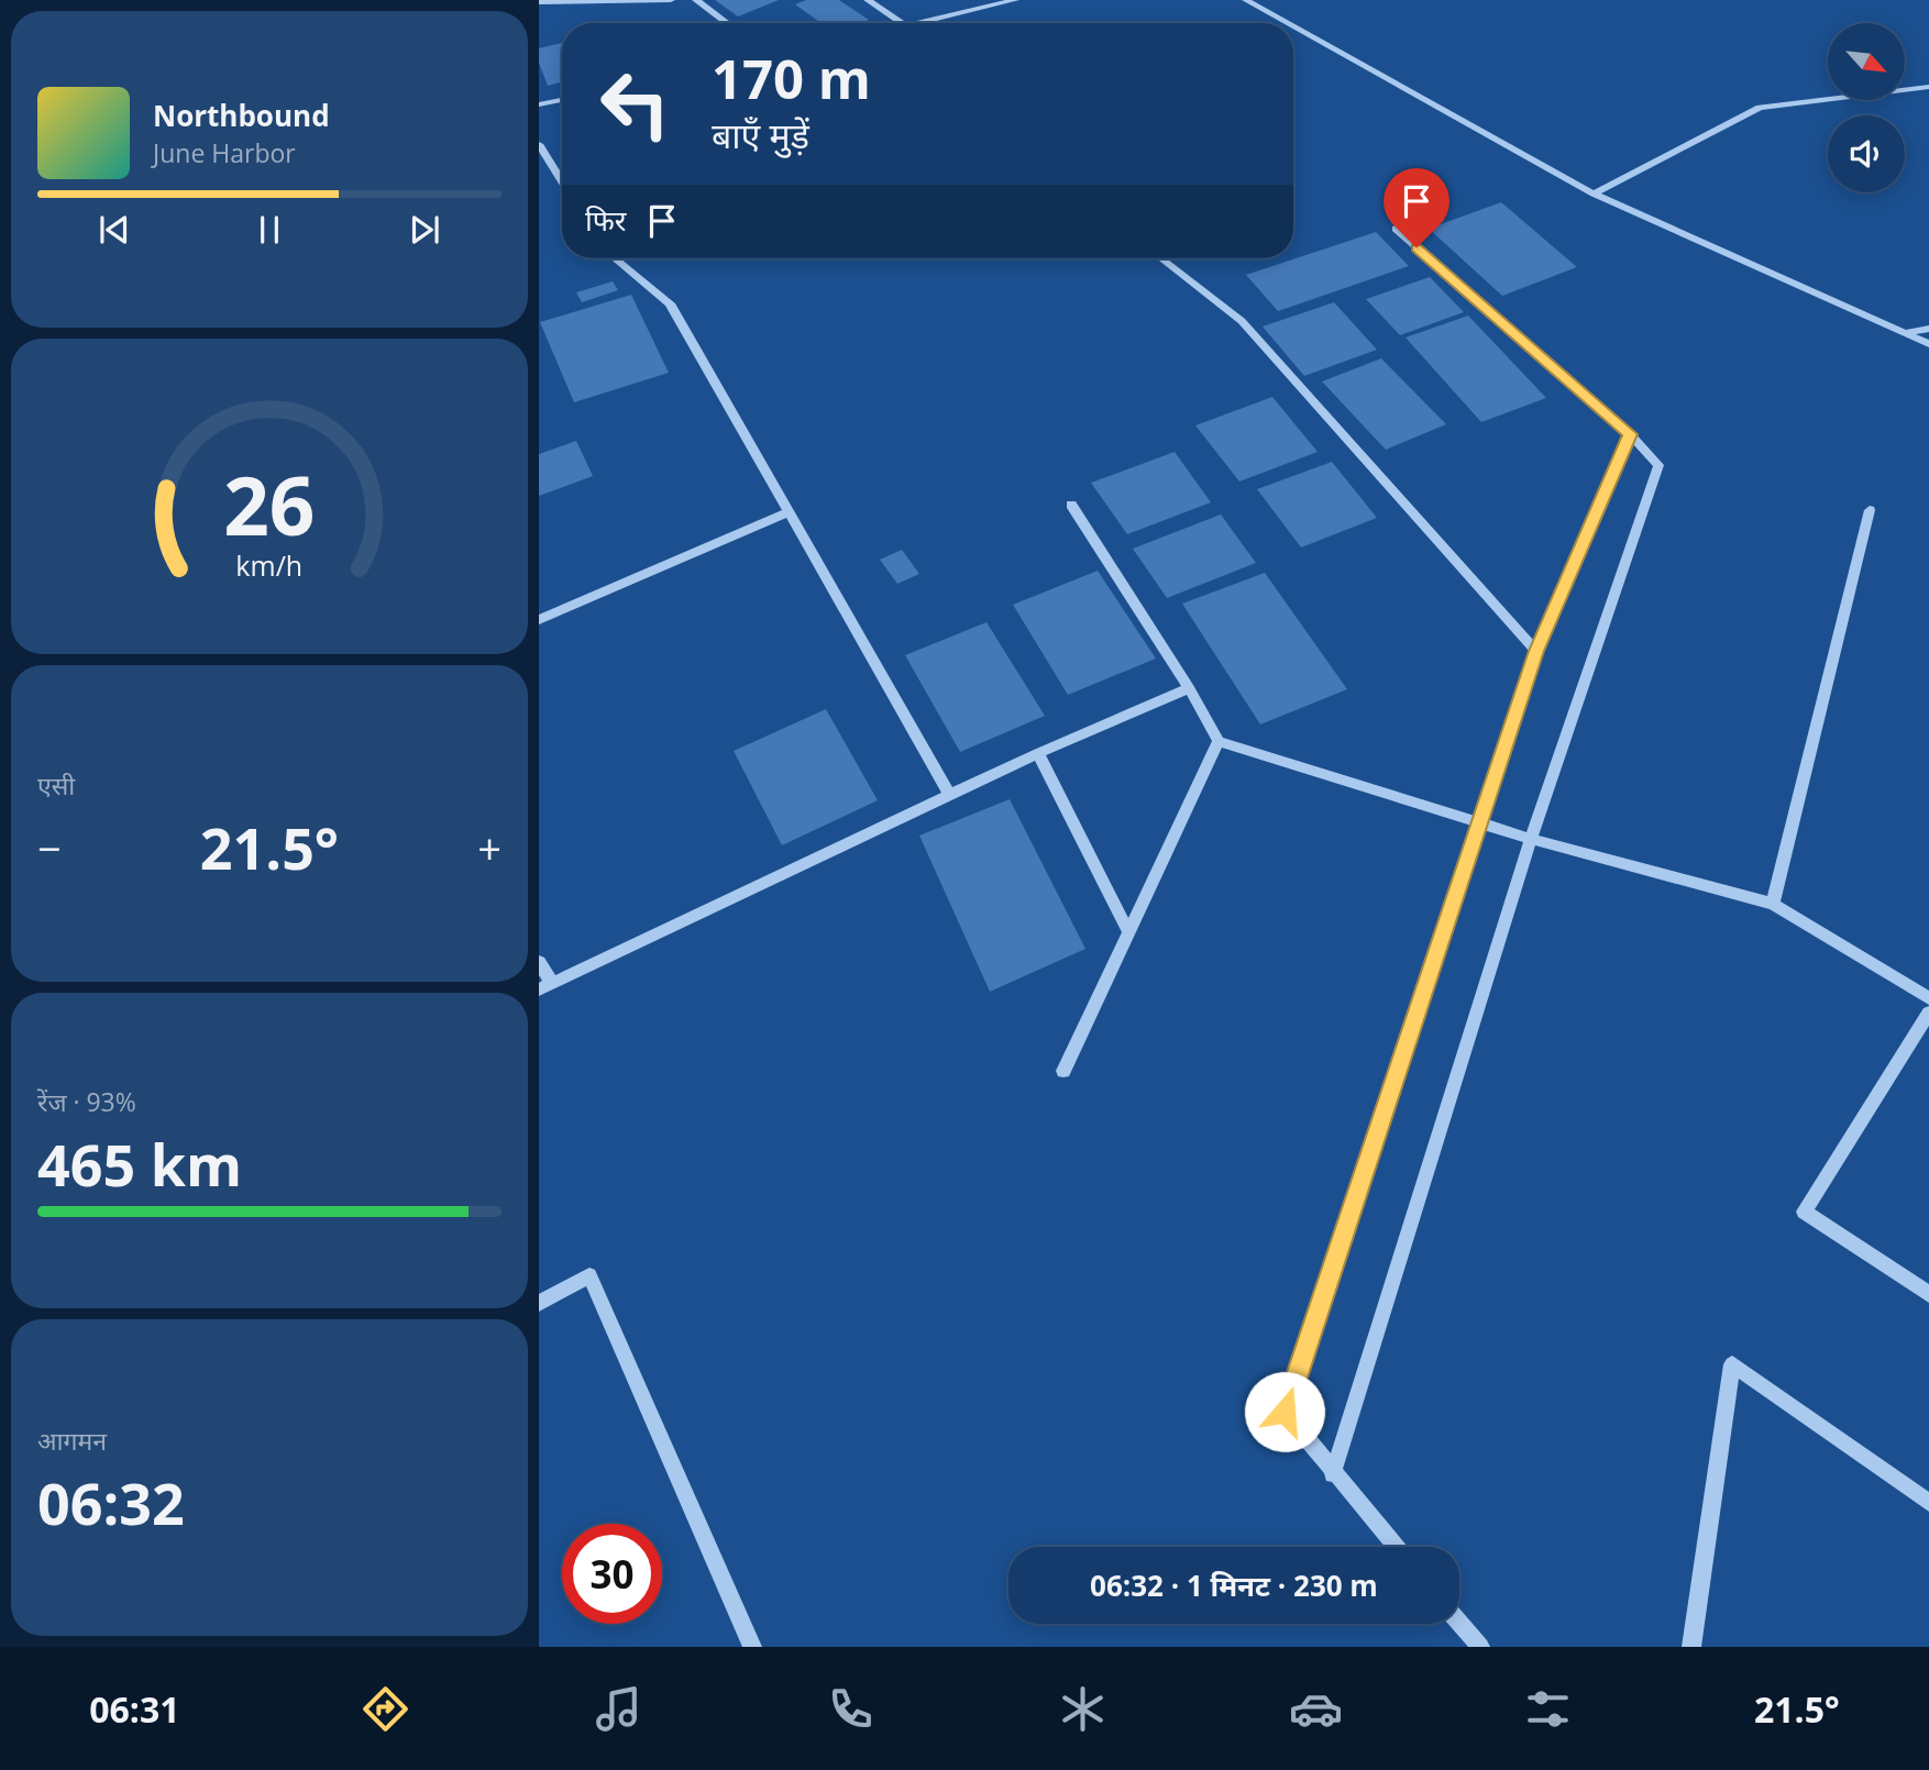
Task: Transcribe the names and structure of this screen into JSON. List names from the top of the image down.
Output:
{
  "north": "bottom right",
  "page": {
    "turn": ["170 m", "बाएँ मुड़ें"],
    "song": ["Northbound", "June Harbor"],
    "then": "फिर",
    "tile": [
      "एसी",
      ["रेंज · 93%", "465 km"],
      ["आगमन", "06:32"]
    ],
    "heat": ["−", "21.5°", "+"],
    "limit": "30",
    "trip": "06:32 · 1 मिनट · 230 m",
    "tabs": ["06:31", "21.5°"],
    "gauge": ["26", "km/h"]
  }
}
